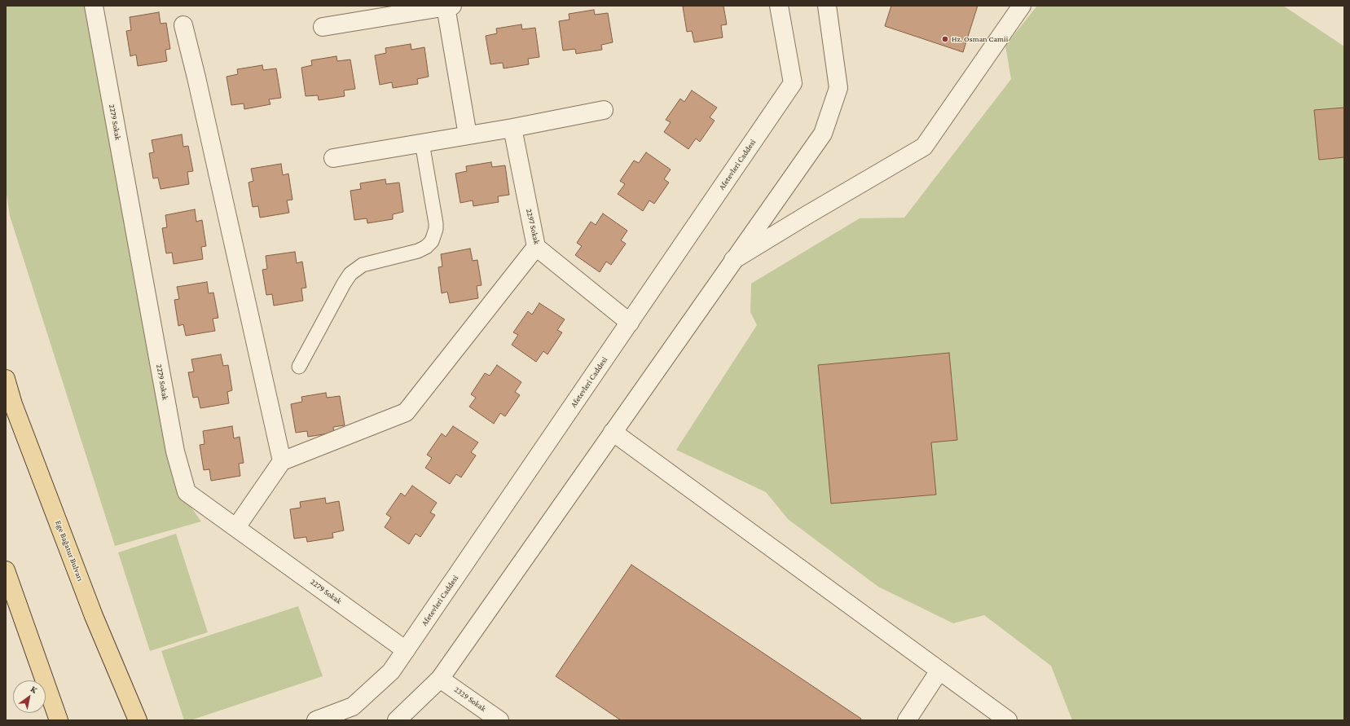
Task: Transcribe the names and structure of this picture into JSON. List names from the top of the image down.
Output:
{
  "streets": {
    "main road": ["Ege Bağatur Bulvarı"],
    "street": [
      "2279 Sokak",
      "Afetevleri Caddesi",
      "2297 Sokak",
      "2329 Sokak"
    ]
  },
  "crossings": [
    ["2279 Sokak", "Afetevleri Caddesi"],
    ["Afetevleri Caddesi", "2297 Sokak"]
  ],
  "places": ["Hz. Osman Camii"],
  "north": "top right"
}
